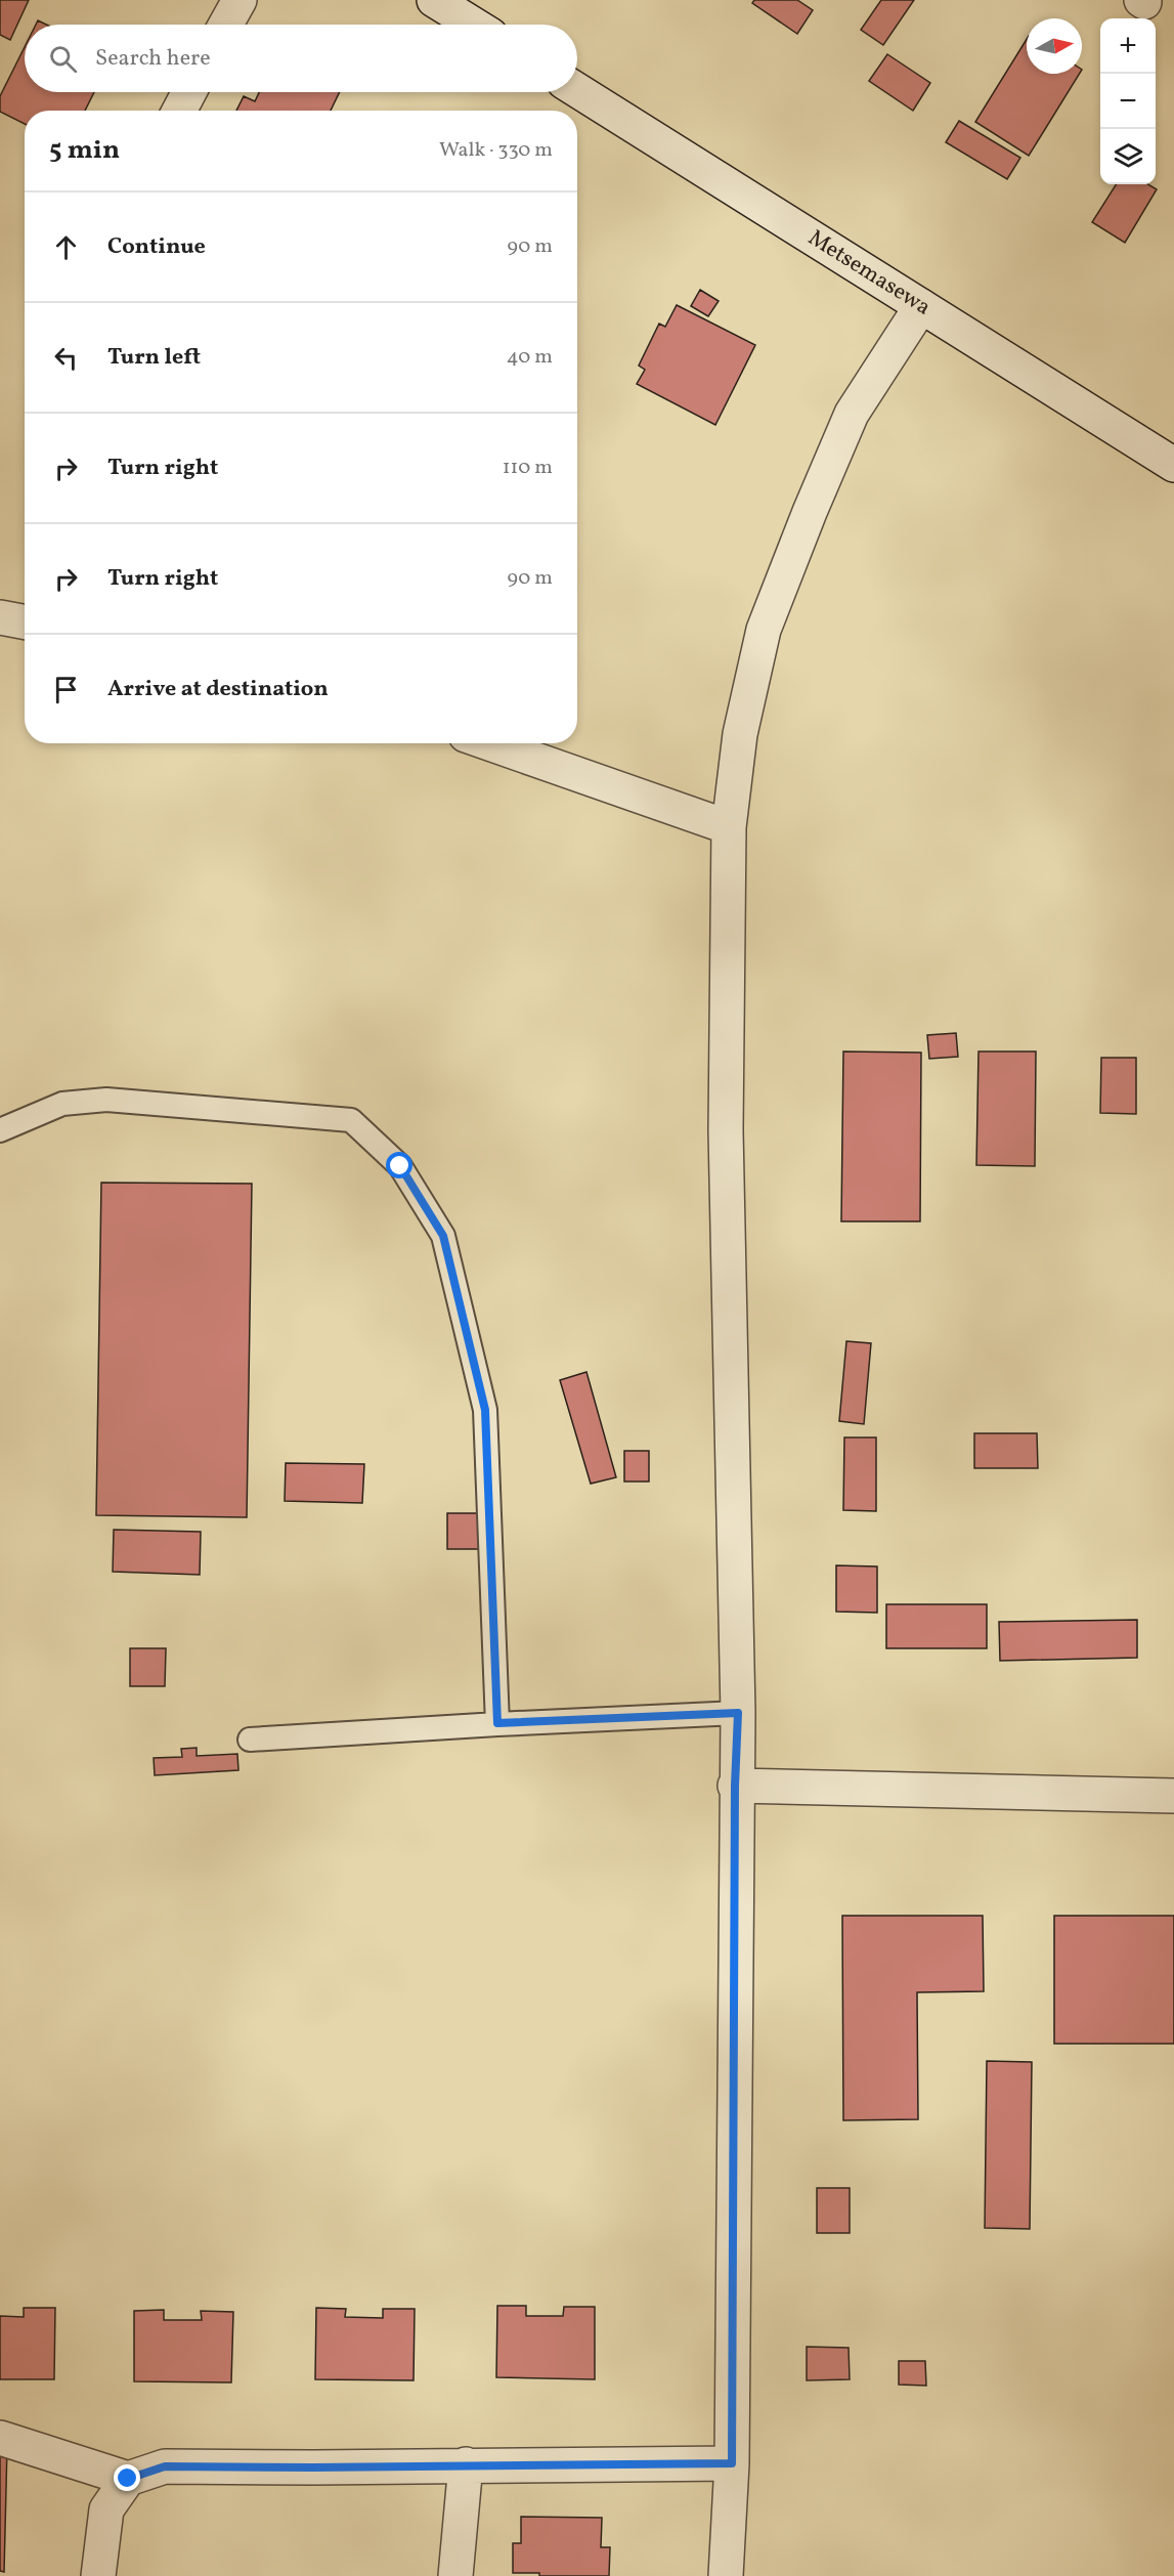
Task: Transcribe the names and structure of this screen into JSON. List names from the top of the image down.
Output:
{
  "streets": {
    "street": ["Metsemasewa"]
  },
  "north": "right",
  "page": {
    "map_buttons": ["+", "−"],
    "search": "Search here",
    "heading": ["5 min", "Walk · 330 m"],
    "list": [
      ["Continue", "90 m"],
      ["Turn left", "40 m"],
      ["Turn right", "110 m"],
      ["Turn right", "90 m"],
      "Arrive at destination"
    ]
  }
}
